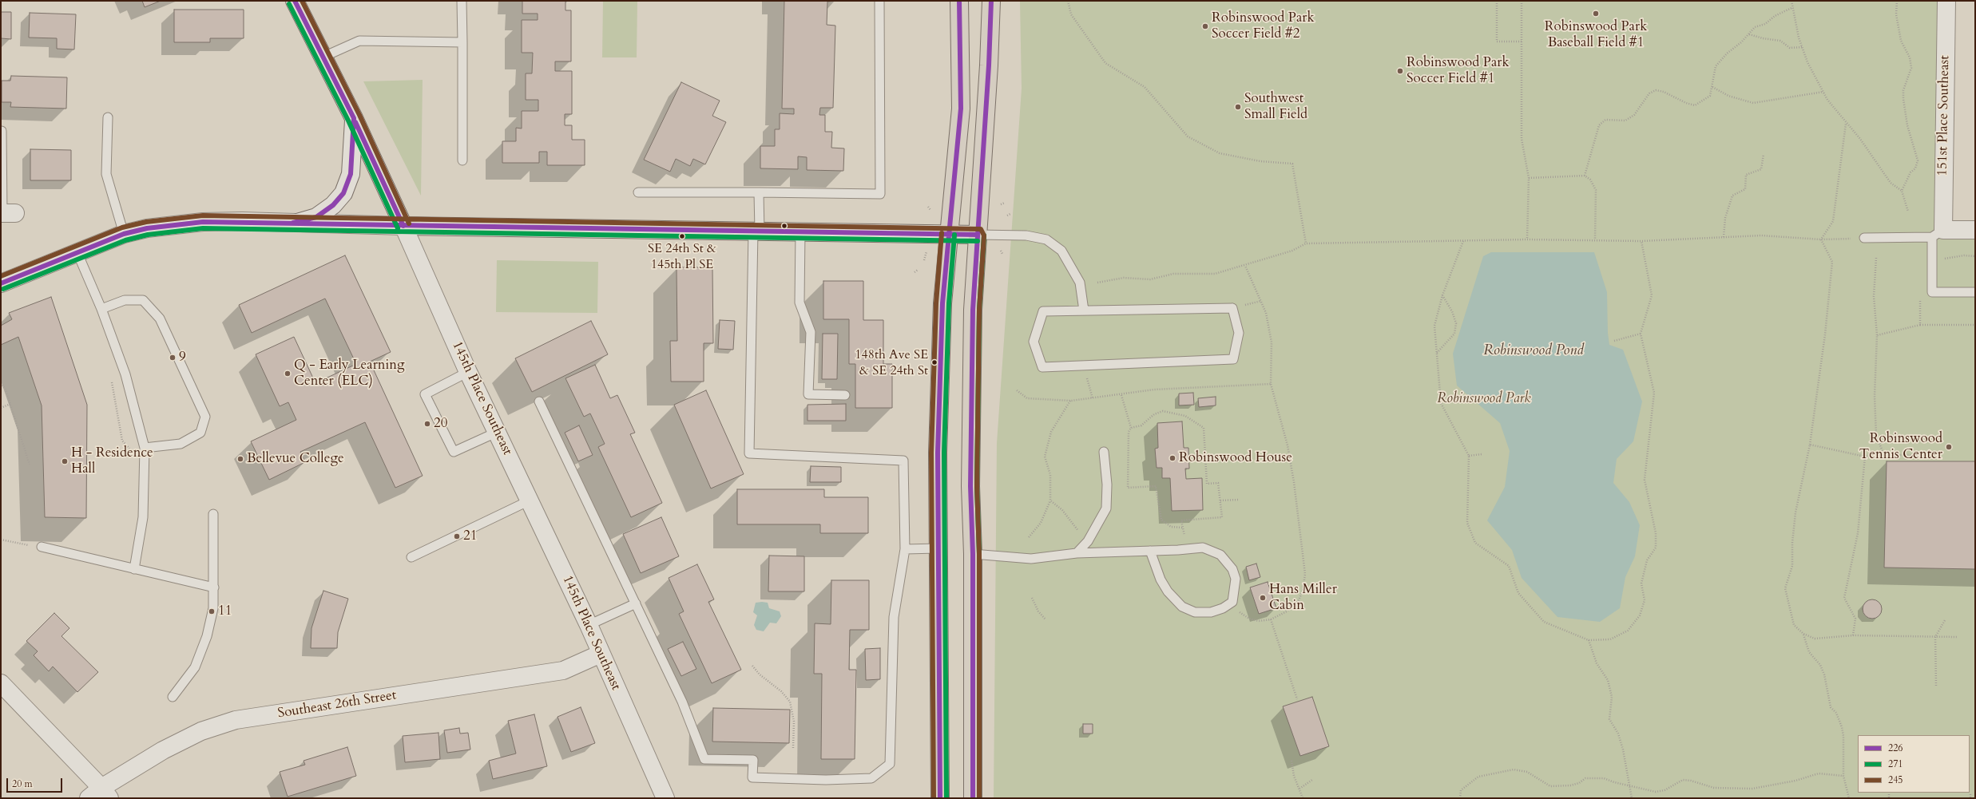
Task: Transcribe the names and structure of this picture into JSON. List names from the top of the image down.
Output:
{
  "streets": {
    "street": ["151st Place Southeast", "145th Place Southeast", "Southeast 26th Street"]
  },
  "crossings": [
    ["145th Place Southeast", "Southeast 26th Street"]
  ],
  "water": ["Robinswood Pond"],
  "parks": ["Robinswood Park"],
  "places": [
    "Robinswood Park Baseball Field #1",
    "Robinswood Park Soccer Field #2",
    "Robinswood Park Soccer Field #1",
    "Southwest Small Field",
    "SE 24th St & 145th Pl SE",
    "9",
    "148th Ave SE & SE 24th St",
    "Q - Early Learning Center (ELC)",
    "20",
    "Robinswood Tennis Center",
    "Robinswood House",
    "Bellevue College",
    "H - Residence Hall",
    "21",
    "Hans Miller Cabin",
    "11"
  ],
  "lines": ["transit line 226", "transit line 245", "transit line 271"],
  "legend": ["226", "271", "245"],
  "scale_bar": "20 m"
}
